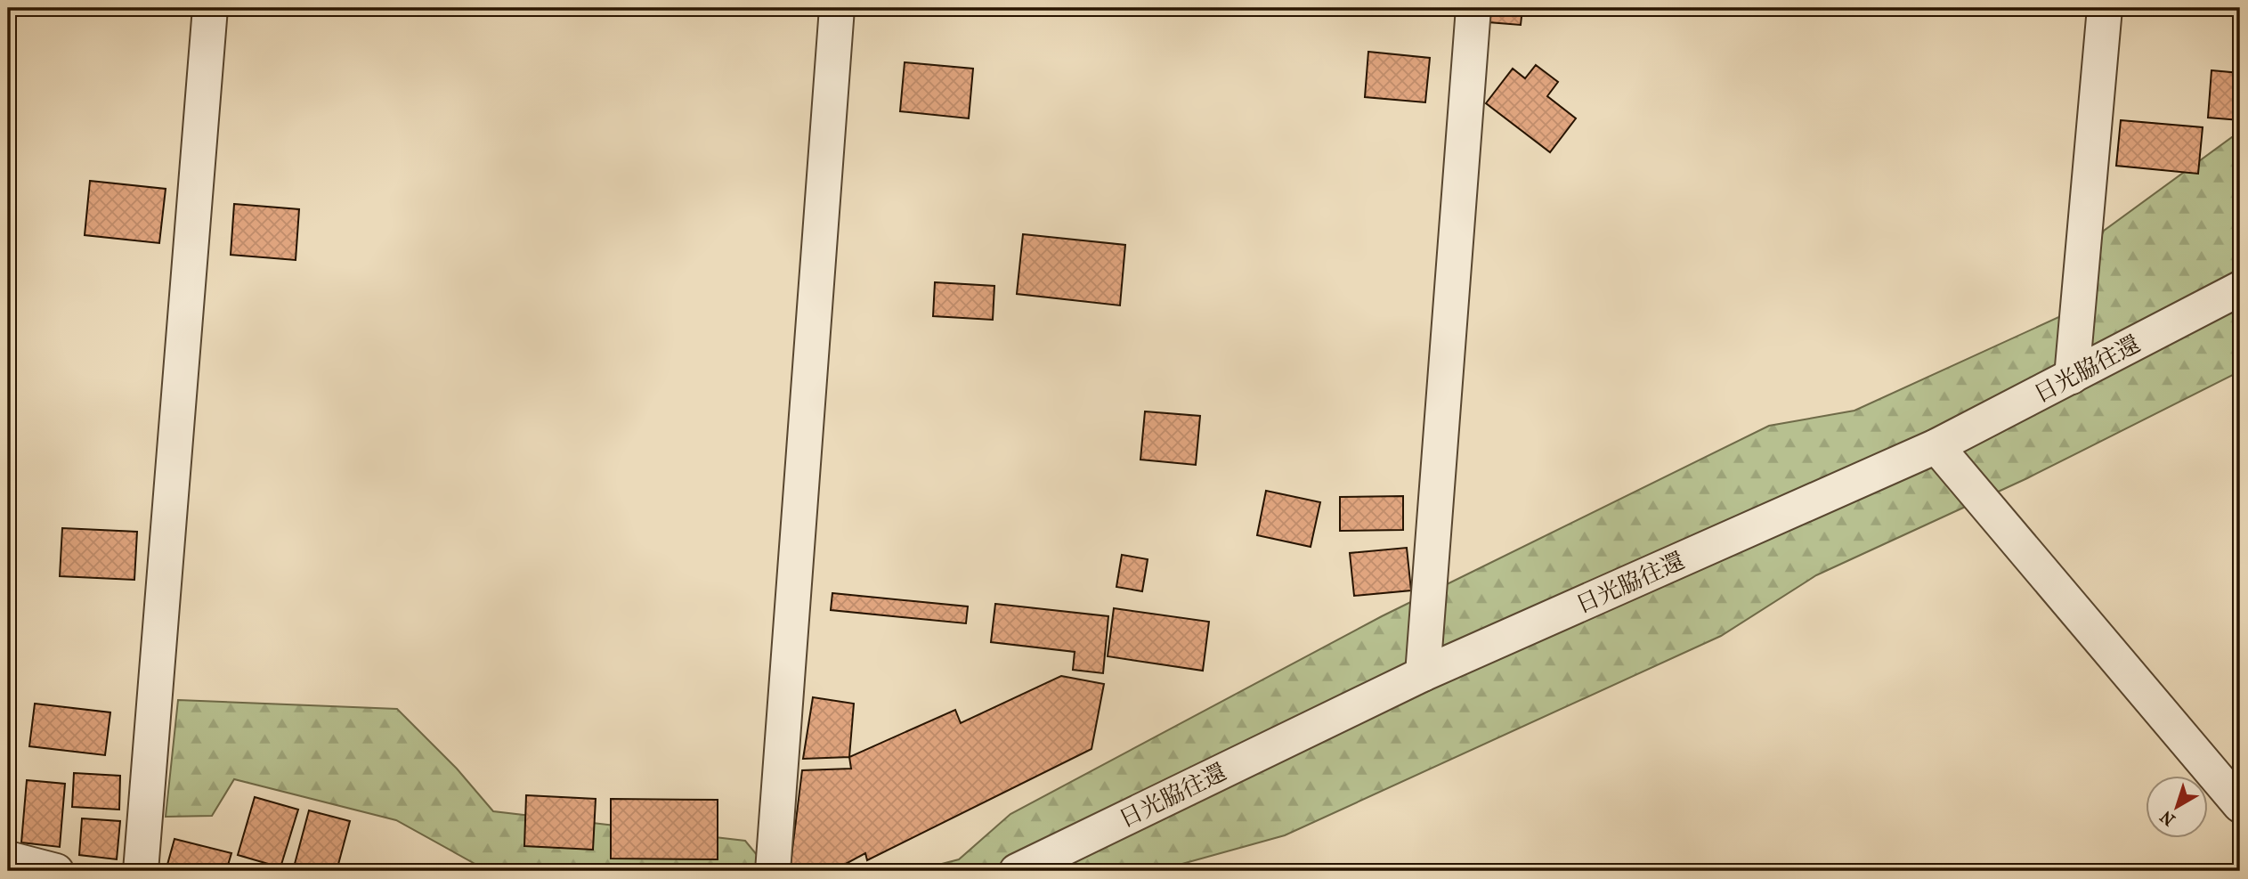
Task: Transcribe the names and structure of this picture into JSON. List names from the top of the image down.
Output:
{
  "streets": {
    "street": ["日光脇往還"]
  },
  "north": "bottom left"
}
